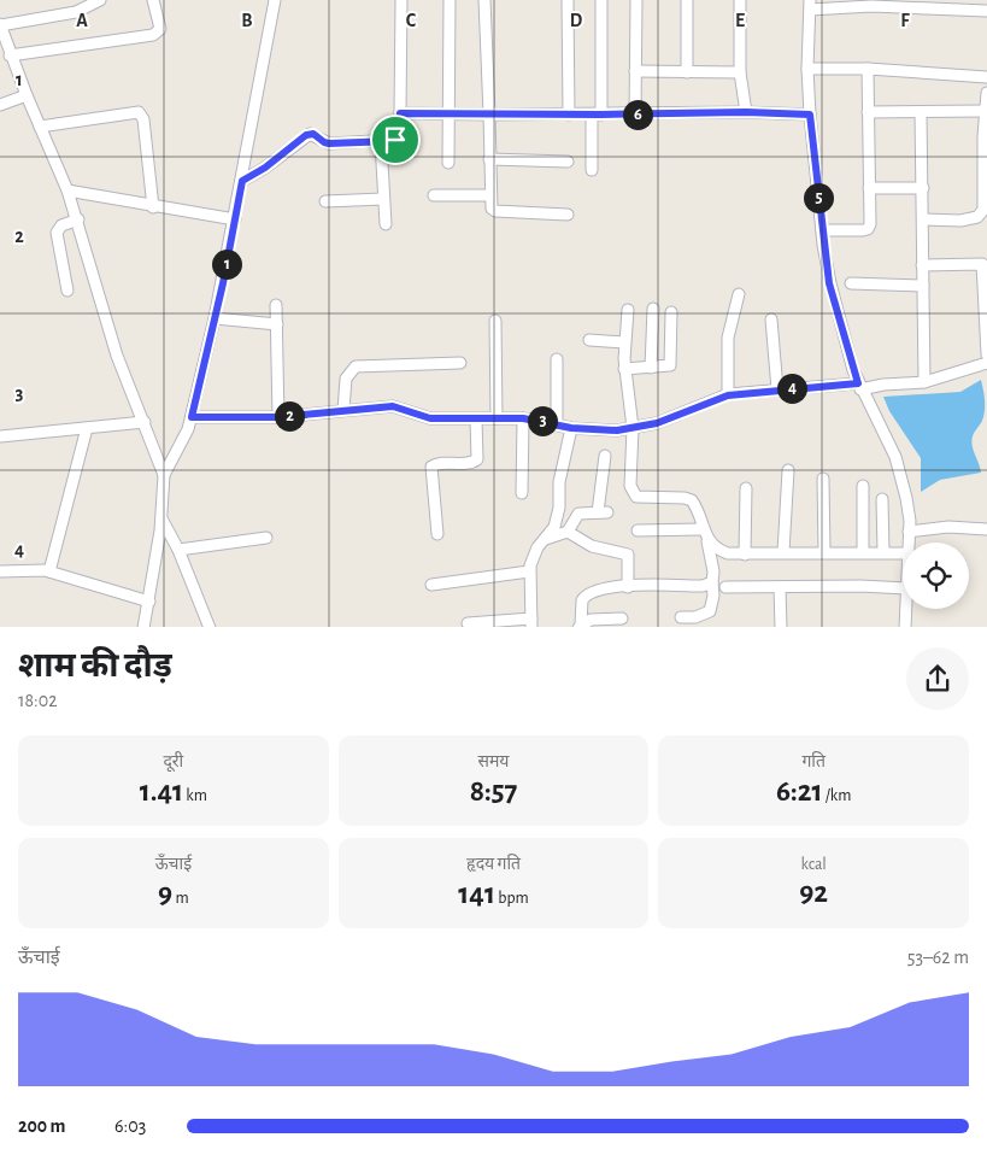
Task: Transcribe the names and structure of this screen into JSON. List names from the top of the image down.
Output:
{
  "page": {
    "pins": [
      "6",
      "5",
      "1",
      "4",
      "2",
      "3"
    ],
    "heading": ["शाम की दौड़", "18:02"],
    "stats": [
      ["दूरी", "1.41 km"],
      ["समय", "8:57"],
      ["गति", "6:21 /km"],
      ["ऊँचाई", "9 m"],
      ["हृदय गति", "141 bpm"],
      ["kcal", "92"]
    ],
    "chart": ["ऊँचाई", "53–62 m"],
    "list": [
      {
        "name": "200 m",
        "note": "6:03"
      }
    ]
  },
  "grid": {
    "columns": [
      "A",
      "B",
      "C",
      "D",
      "E",
      "F"
    ],
    "rows": [
      "1",
      "2",
      "3",
      "4"
    ]
  }
}
